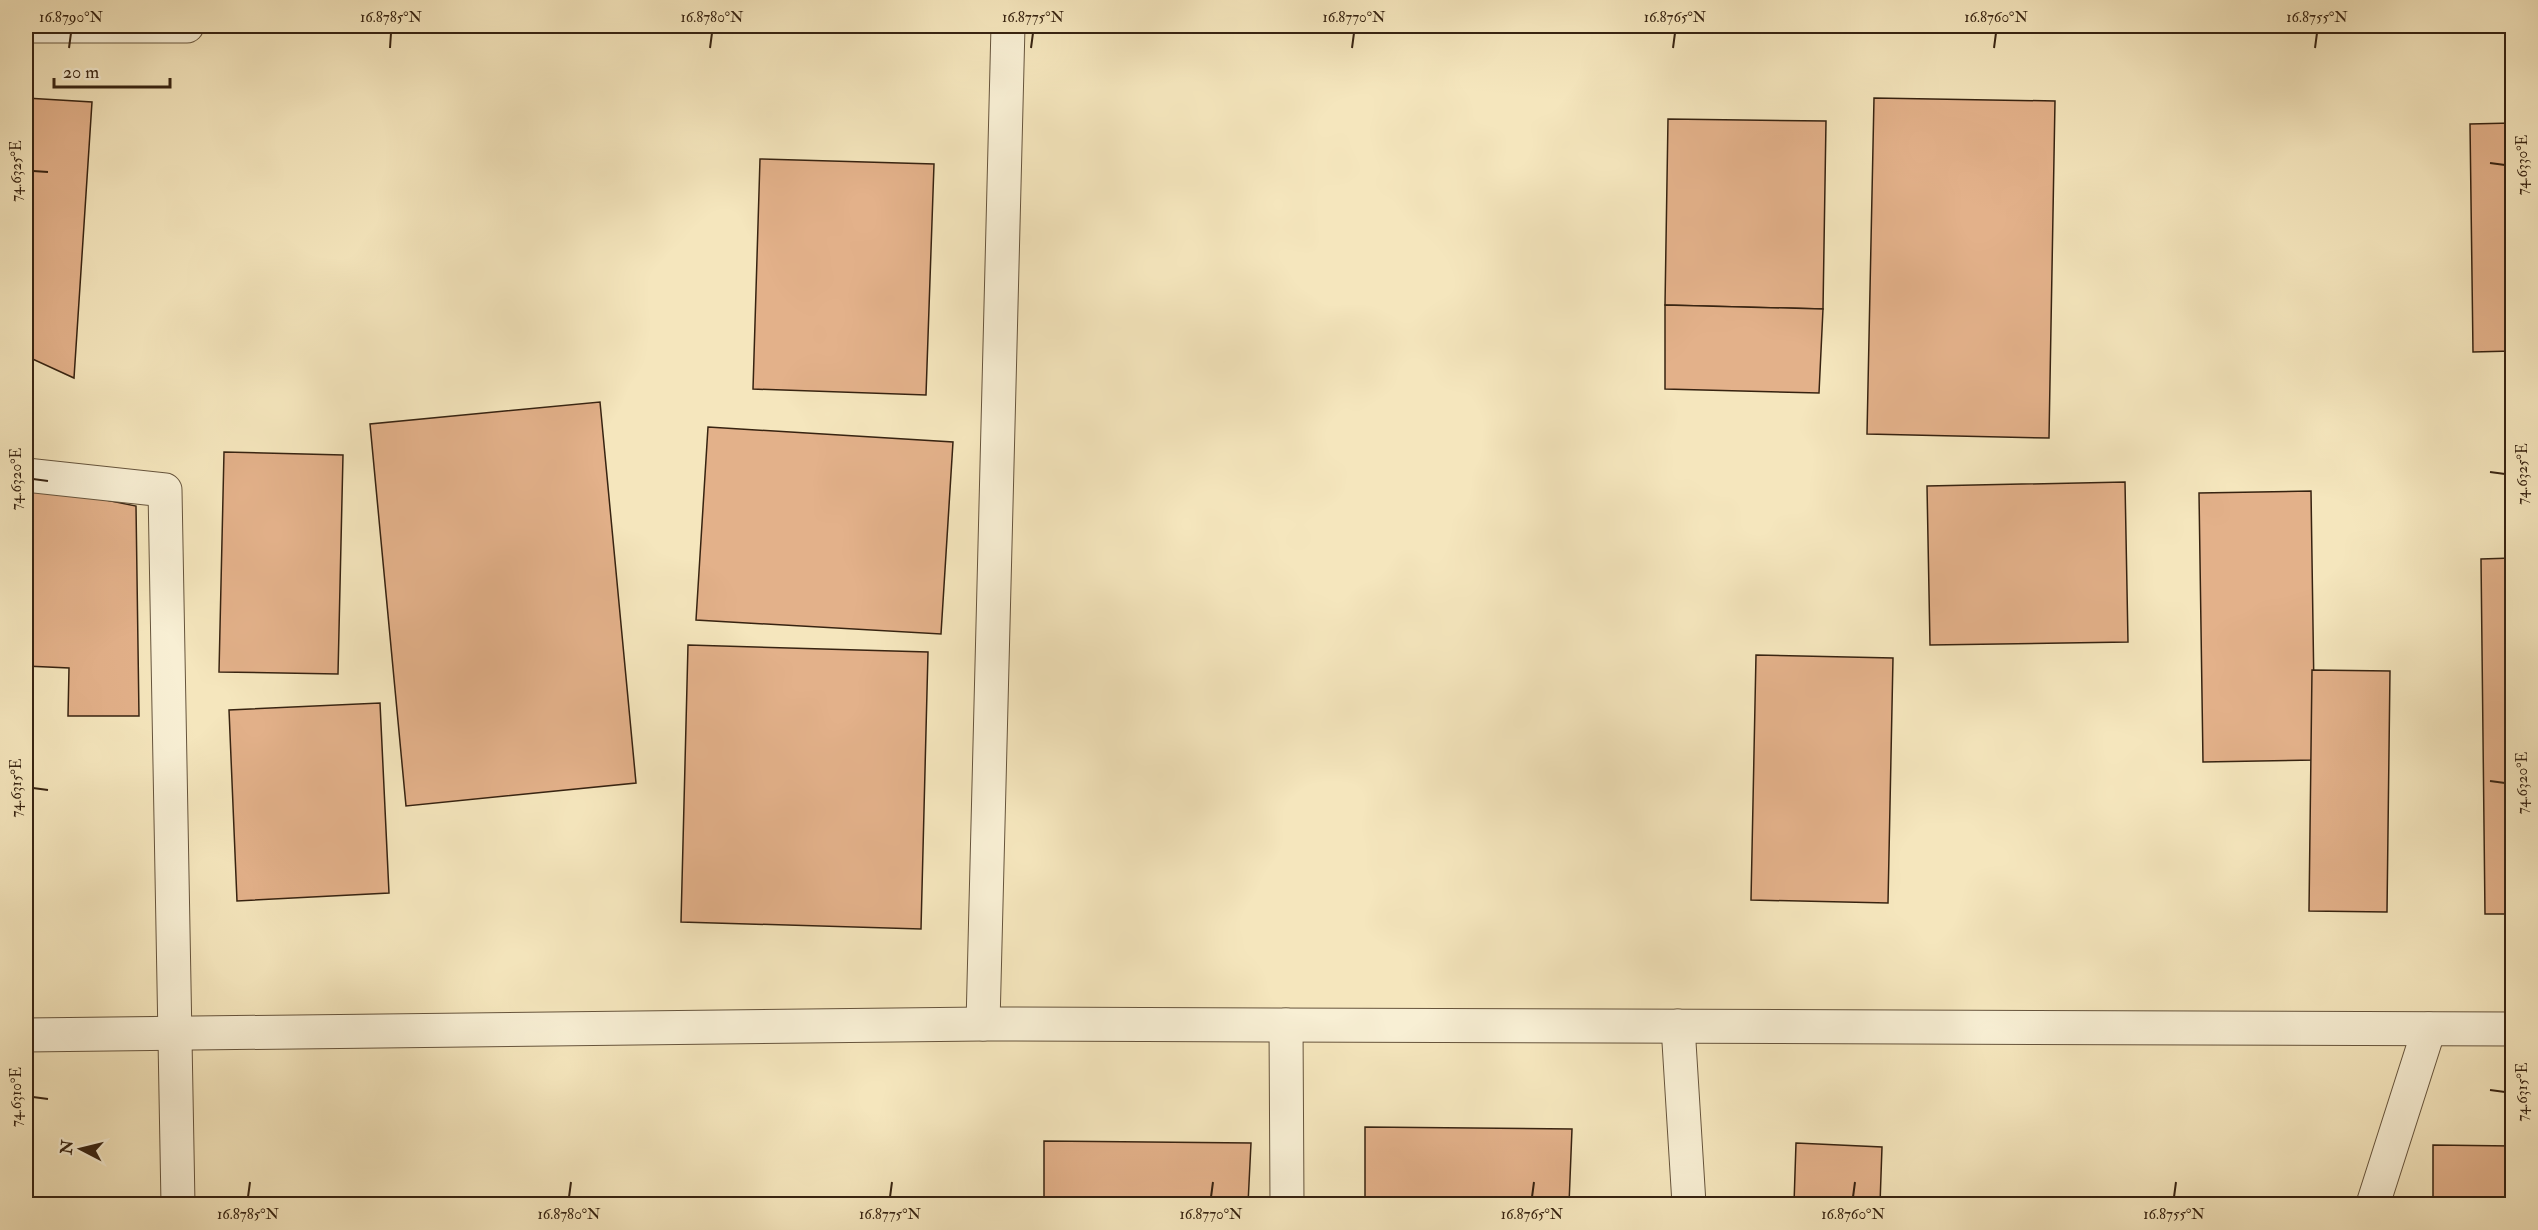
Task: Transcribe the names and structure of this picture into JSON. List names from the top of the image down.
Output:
{
  "scale_bar": "20 m",
  "north": "left",
  "coordinates": [
    "16.8790°N",
    "16.8785°N",
    "16.8780°N",
    "16.8775°N",
    "16.8770°N",
    "16.8765°N",
    "16.8760°N",
    "16.8755°N",
    "74.6330°E",
    "74.6325°E",
    "74.6320°E",
    "74.6315°E",
    "74.6310°E"
  ]
}
